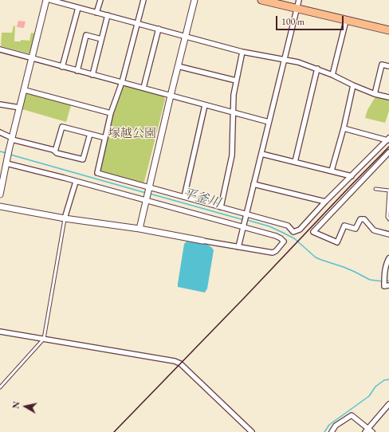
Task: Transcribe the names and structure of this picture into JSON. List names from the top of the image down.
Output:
{
  "water": ["平釜川"],
  "parks": ["塚越公園"],
  "scale_bar": "100 m",
  "north": "left"
}
